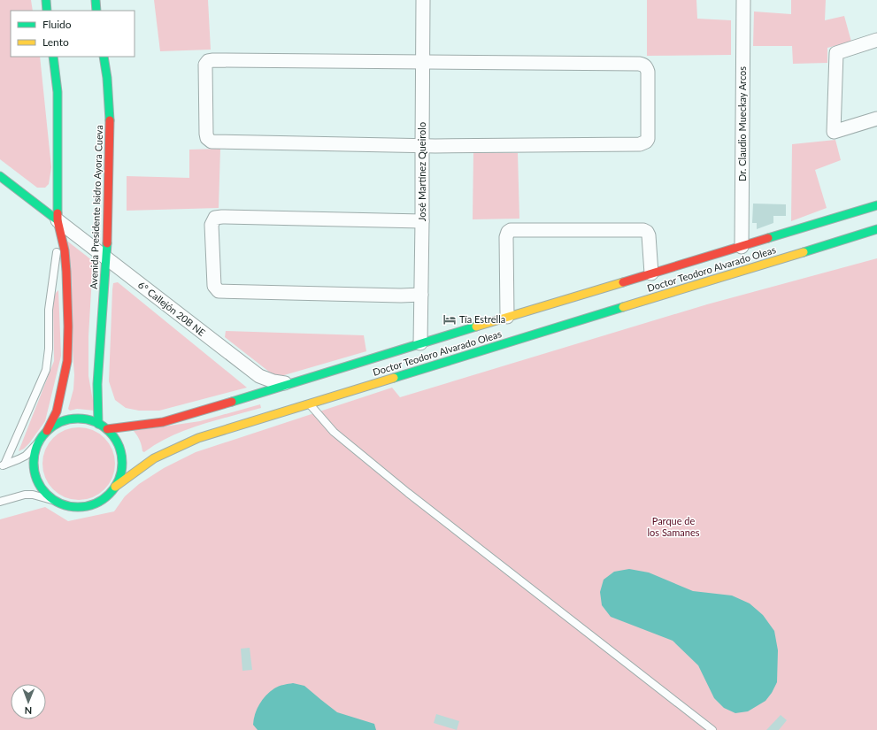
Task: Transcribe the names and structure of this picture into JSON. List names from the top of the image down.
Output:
{
  "streets": {
    "main road": ["Avenida Presidente Isidro Ayora Cueva", "Doctor Teodoro Alvarado Oleas"],
    "street": ["Dr. Claudio Mueckay Arcos", "José Martínez Queirolo", "6° Callejón 20B NE"]
  },
  "crossings": [
    ["Dr. Claudio Mueckay Arcos", "Doctor Teodoro Alvarado Oleas"],
    ["José Martínez Queirolo", "Doctor Teodoro Alvarado Oleas"],
    ["Avenida Presidente Isidro Ayora Cueva", "Doctor Teodoro Alvarado Oleas"],
    ["Avenida Presidente Isidro Ayora Cueva", "6° Callejón 20B NE"],
    ["Doctor Teodoro Alvarado Oleas", "6° Callejón 20B NE"]
  ],
  "parks": ["Parque de los Samanes"],
  "places": {
    "hotel": ["Tía Estrella"]
  },
  "legend": ["Fluido", "Lento"],
  "north": "bottom"
}
